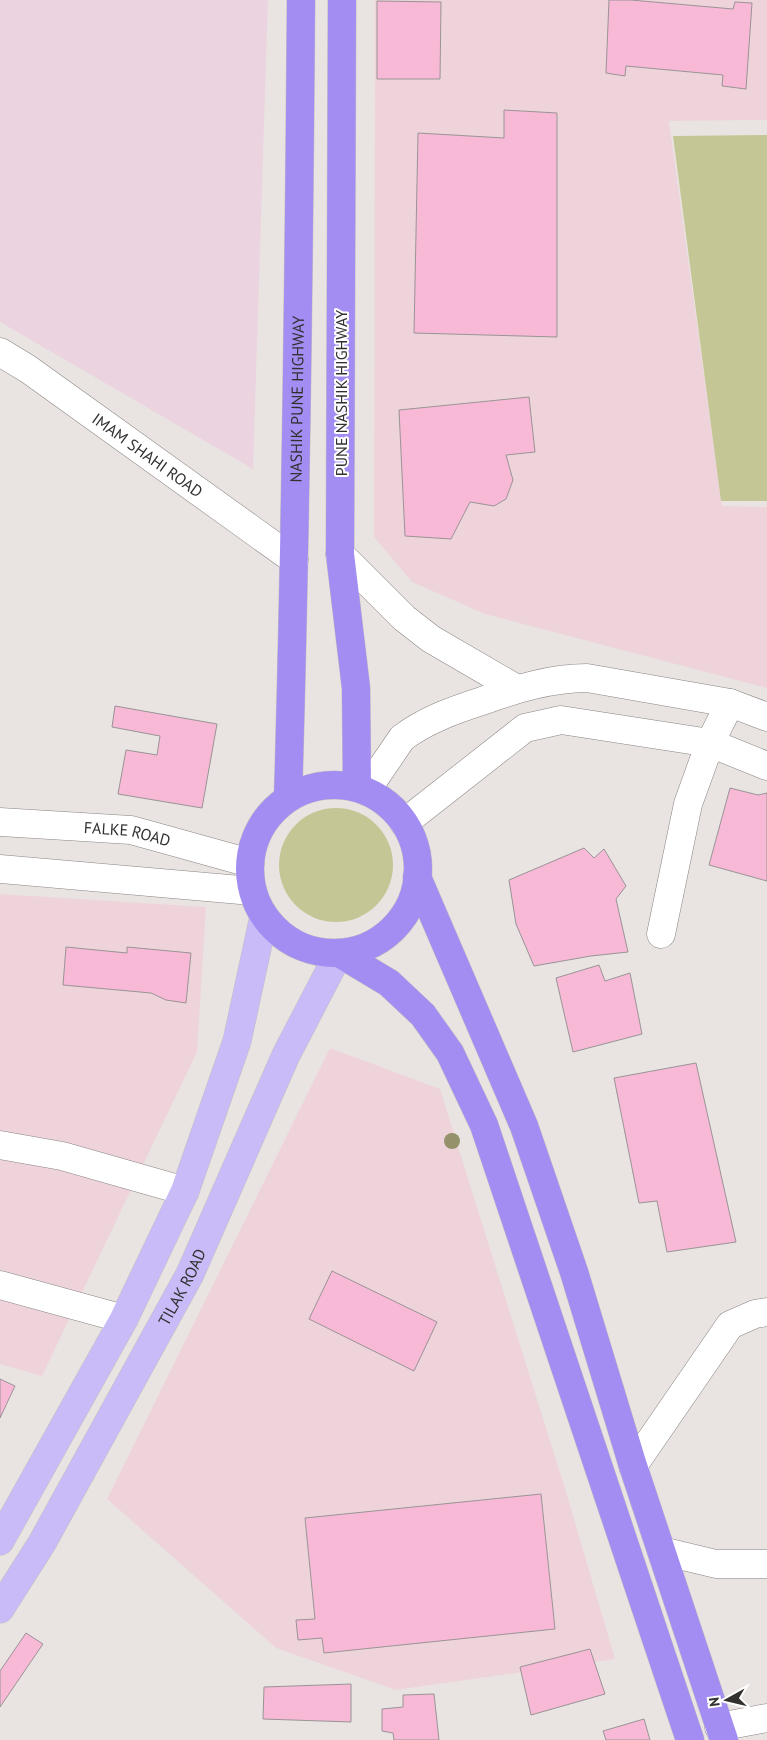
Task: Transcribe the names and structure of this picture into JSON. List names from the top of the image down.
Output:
{
  "streets": {
    "highway": ["PUNE NASHIK HIGHWAY", "NASHIK PUNE HIGHWAY"],
    "main road": ["TILAK ROAD"],
    "street": ["IMAM SHAHI ROAD", "FALKE ROAD"]
  },
  "crossings": [
    ["PUNE NASHIK HIGHWAY", "NASHIK PUNE HIGHWAY"],
    ["PUNE NASHIK HIGHWAY", "FALKE ROAD"],
    ["PUNE NASHIK HIGHWAY", "TILAK ROAD"],
    ["NASHIK PUNE HIGHWAY", "IMAM SHAHI ROAD"],
    ["NASHIK PUNE HIGHWAY", "FALKE ROAD"],
    ["NASHIK PUNE HIGHWAY", "TILAK ROAD"],
    ["FALKE ROAD", "TILAK ROAD"]
  ],
  "north": "left"
}
